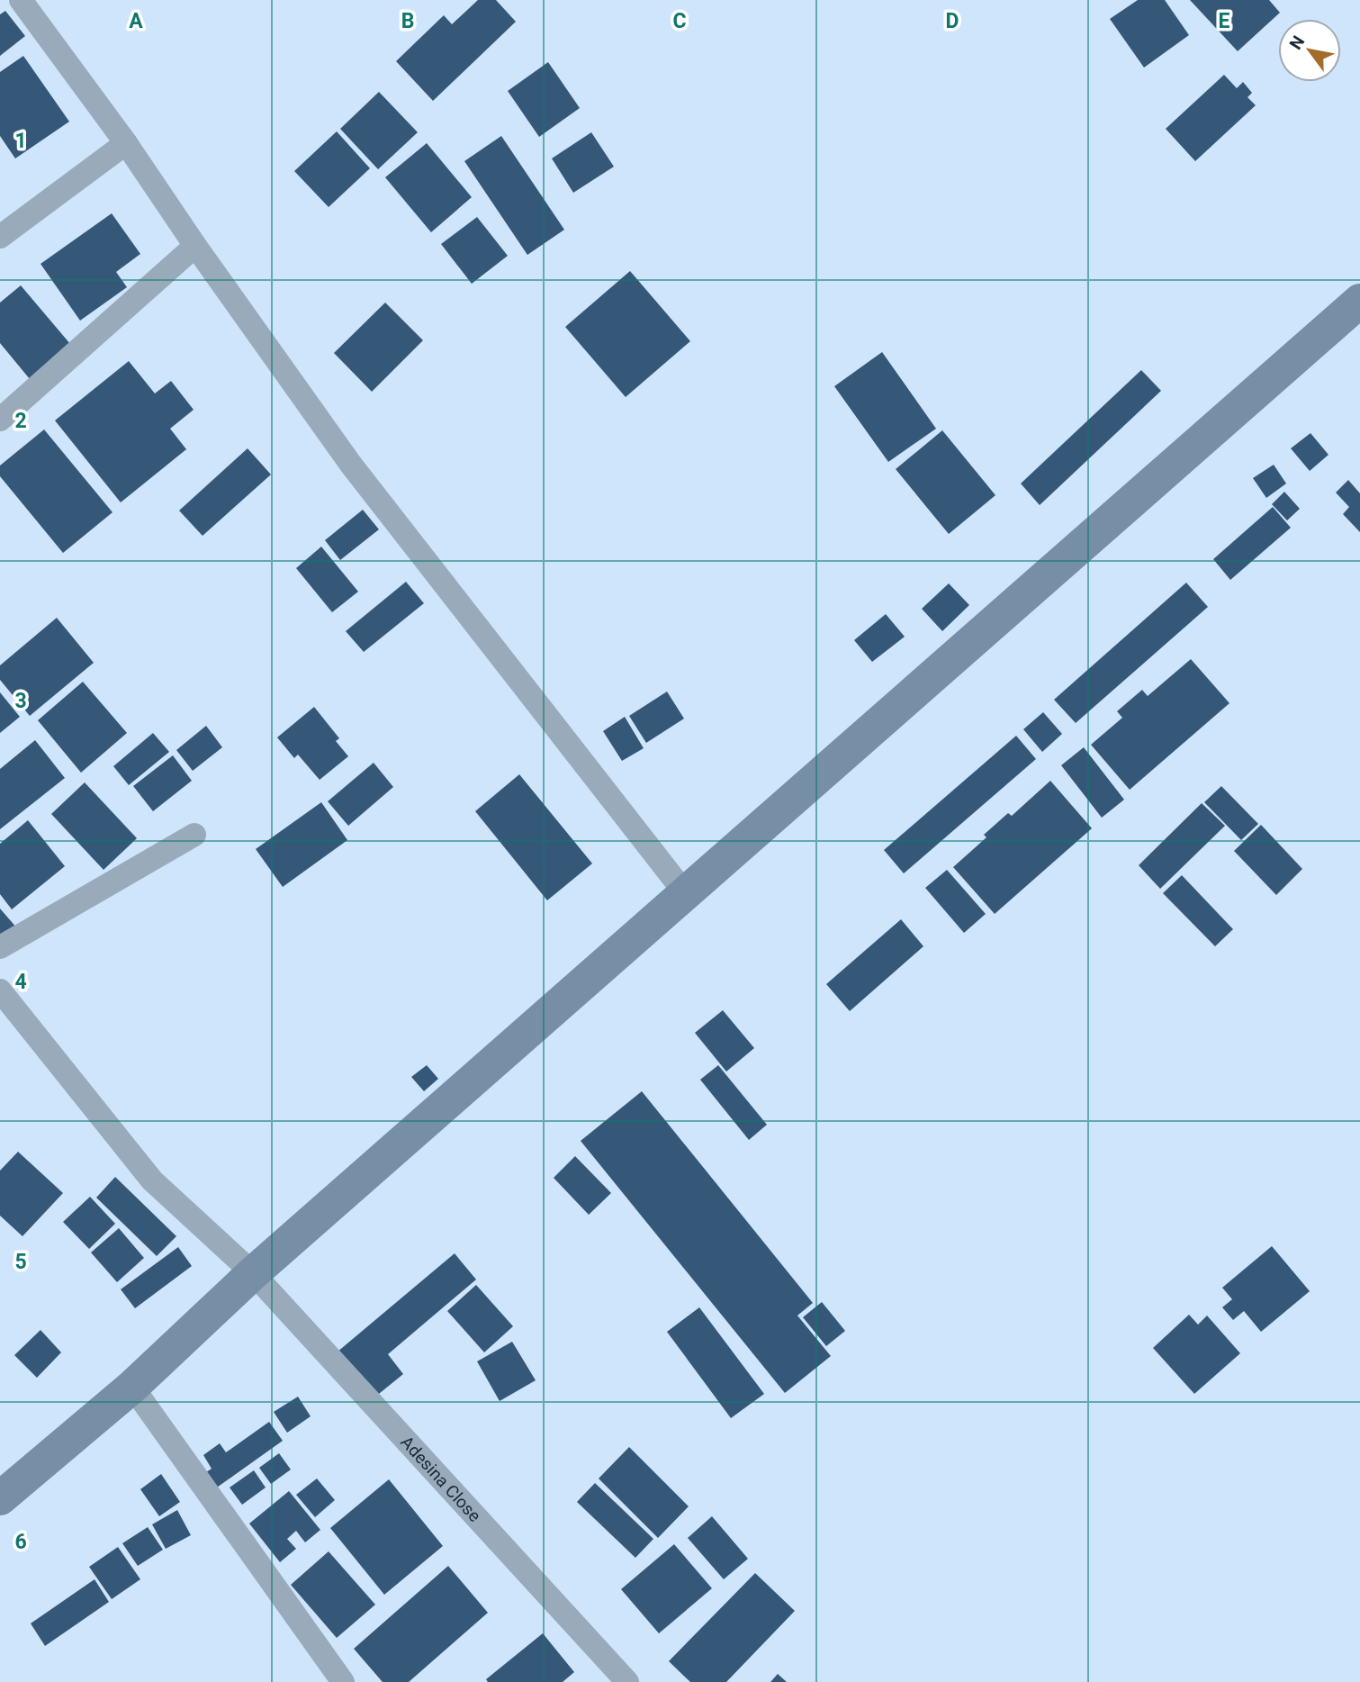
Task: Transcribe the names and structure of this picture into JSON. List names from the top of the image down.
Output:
{
  "streets": {
    "street": ["Adesina Close"]
  },
  "north": "top left",
  "grid": {
    "columns": [
      "A",
      "B",
      "C",
      "D",
      "E"
    ],
    "rows": [
      "1",
      "2",
      "3",
      "4",
      "5",
      "6"
    ]
  }
}
